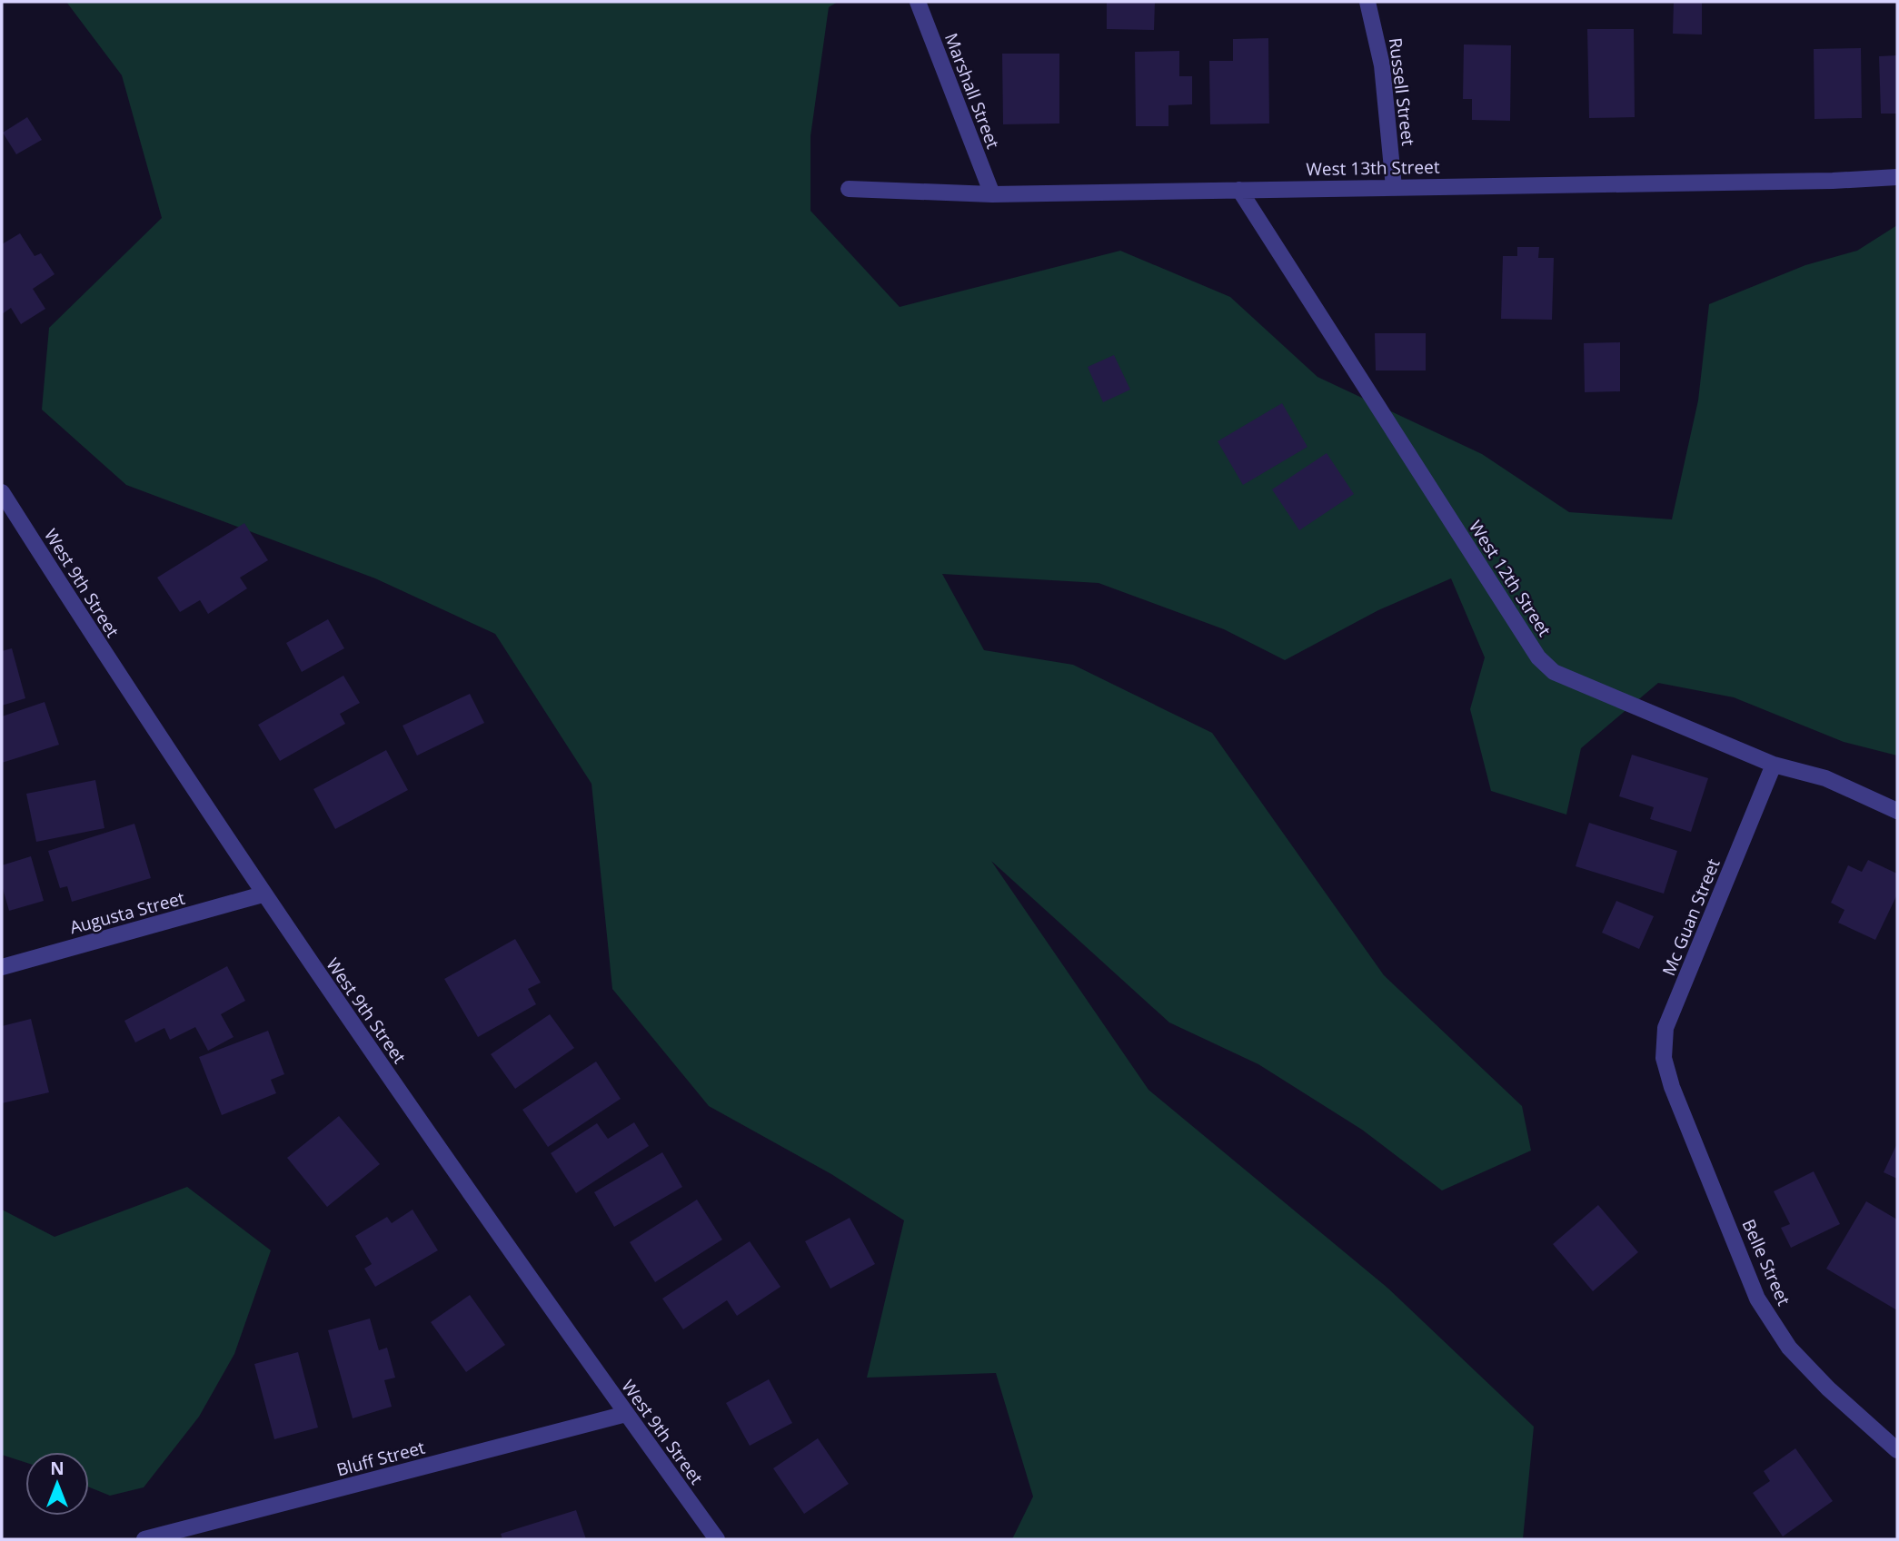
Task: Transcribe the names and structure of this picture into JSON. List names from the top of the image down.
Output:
{
  "streets": {
    "street": [
      "Marshall Street",
      "Russell Street",
      "West 13th Street",
      "West 12th Street",
      "West 9th Street",
      "Augusta Street",
      "Mc Guan Street",
      "Belle Street",
      "Bluff Street"
    ]
  },
  "crossings": [
    ["Marshall Street", "West 13th Street"],
    ["Russell Street", "West 13th Street"],
    ["West 13th Street", "West 12th Street"],
    ["West 12th Street", "Mc Guan Street"],
    ["West 9th Street", "Augusta Street"],
    ["West 9th Street", "Bluff Street"],
    ["Mc Guan Street", "Belle Street"]
  ],
  "north": "top"
}
